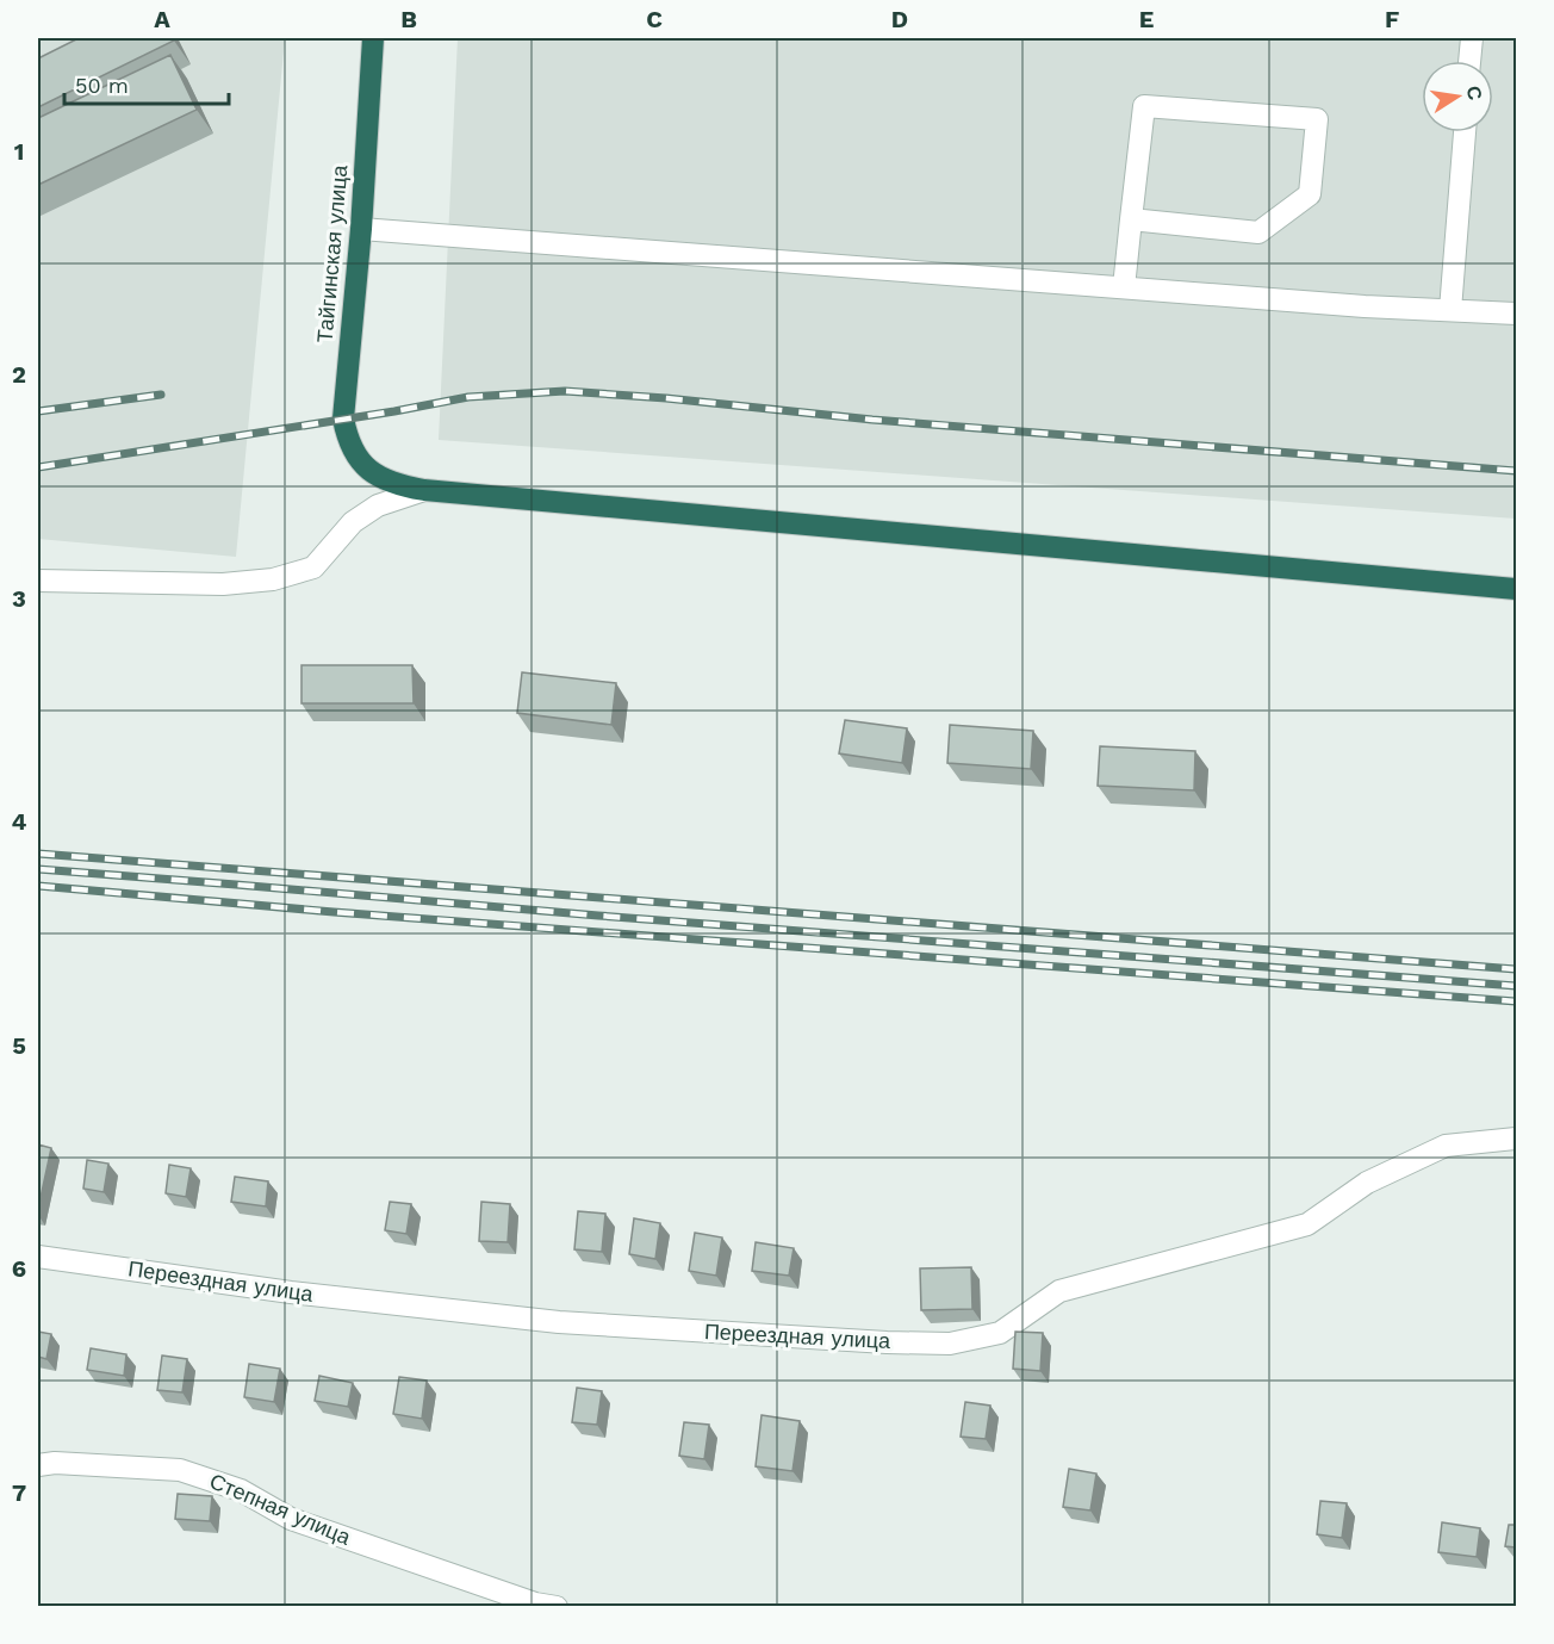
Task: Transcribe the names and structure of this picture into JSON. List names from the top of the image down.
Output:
{
  "streets": {
    "highway": ["Тайгинская улица"],
    "street": ["Переездная улица", "Степная улица"]
  },
  "scale_bar": "50 m",
  "north": "right",
  "grid": {
    "columns": [
      "A",
      "B",
      "C",
      "D",
      "E",
      "F"
    ],
    "rows": [
      "1",
      "2",
      "3",
      "4",
      "5",
      "6",
      "7"
    ]
  }
}
